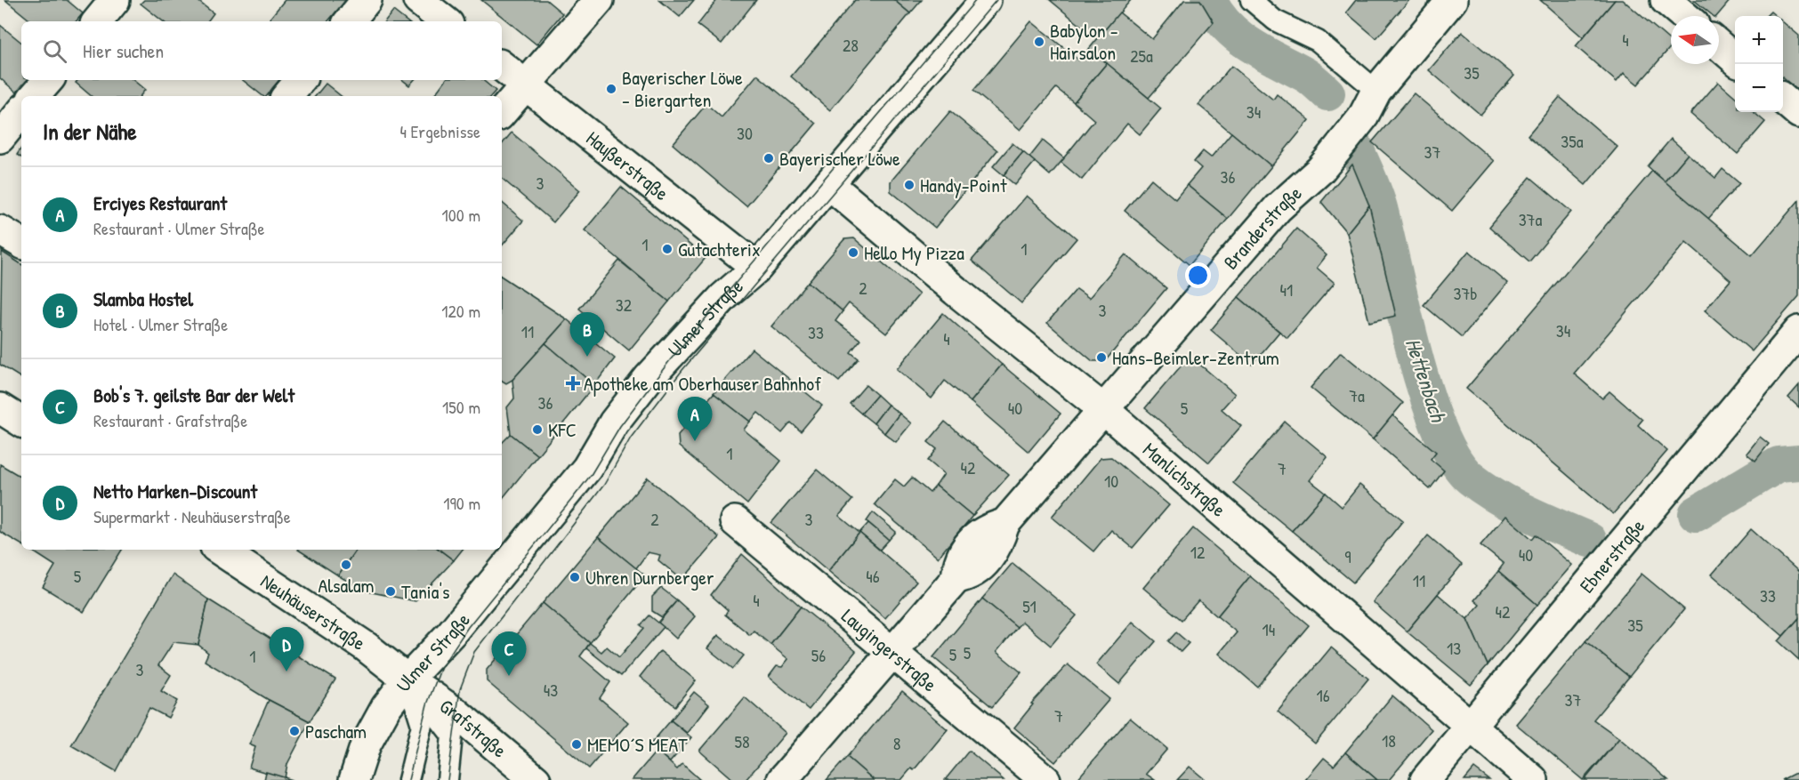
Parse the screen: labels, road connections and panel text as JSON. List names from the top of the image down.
{
  "streets": {
    "street": [
      "Haußerstraße",
      "Branderstraße",
      "Ulmer Straße",
      "Manlichstraße",
      "Ebnerstraße",
      "Neuhäuserstraße",
      "Laugingerstraße",
      "Grafstraße"
    ]
  },
  "crossings": [
    ["Haußerstraße", "Ulmer Straße"],
    ["Branderstraße", "Manlichstraße"],
    ["Branderstraße", "Laugingerstraße"],
    ["Ulmer Straße", "Manlichstraße"],
    ["Ulmer Straße", "Neuhäuserstraße"],
    ["Ulmer Straße", "Grafstraße"],
    ["Manlichstraße", "Ebnerstraße"],
    ["Neuhäuserstraße", "Grafstraße"]
  ],
  "water": ["Hettenbach"],
  "places": {
    "other": [
      "Babylon - Hairsalon",
      "Bayerischer Löwe - Biergarten",
      "Bayerischer Löwe",
      "Handy-Point",
      "Gutachterix",
      "Hello My Pizza",
      "Hans-Beimler-Zentrum",
      "KFC",
      "Alsalam",
      "Uhren Durnberger",
      "Tania's",
      "Pascham",
      "MEMO´S MEAT"
    ],
    "health": ["Apotheke am Oberhauser Bahnhof"]
  },
  "house_numbers": [
    "4",
    "28",
    "25a",
    "35",
    "34",
    "30",
    "35a",
    "37",
    "36",
    "3",
    "37a",
    "1",
    "1",
    "2",
    "41",
    "37b",
    "32",
    "3",
    "34",
    "11",
    "33",
    "4",
    "7a",
    "36",
    "40",
    "5",
    "1",
    "42",
    "7",
    "10",
    "2",
    "3",
    "12",
    "40",
    "9",
    "5",
    "46",
    "11",
    "33",
    "4",
    "51",
    "42",
    "35",
    "14",
    "13",
    "5",
    "5",
    "56",
    "1",
    "3",
    "43",
    "16",
    "37",
    "7",
    "18",
    "58",
    "8"
  ],
  "north": "left",
  "page": {
    "map_buttons": ["+", "−"],
    "search": "Hier suchen",
    "heading": ["In der Nähe", "4 Ergebnisse"],
    "list": [
      {
        "mark": "A",
        "name": "Erciyes Restaurant",
        "note": "Restaurant · Ulmer Straße",
        "value": "100 m"
      },
      {
        "mark": "B",
        "name": "Slamba Hostel",
        "note": "Hotel · Ulmer Straße",
        "value": "120 m"
      },
      {
        "mark": "C",
        "name": "Bob's 7. geilste Bar der Welt",
        "note": "Restaurant · Grafstraße",
        "value": "150 m"
      },
      {
        "mark": "D",
        "name": "Netto Marken-Discount",
        "note": "Supermarkt · Neuhäuserstraße",
        "value": "190 m"
      }
    ],
    "pins": [
      "B",
      "A",
      "D",
      "C"
    ]
  }
}
